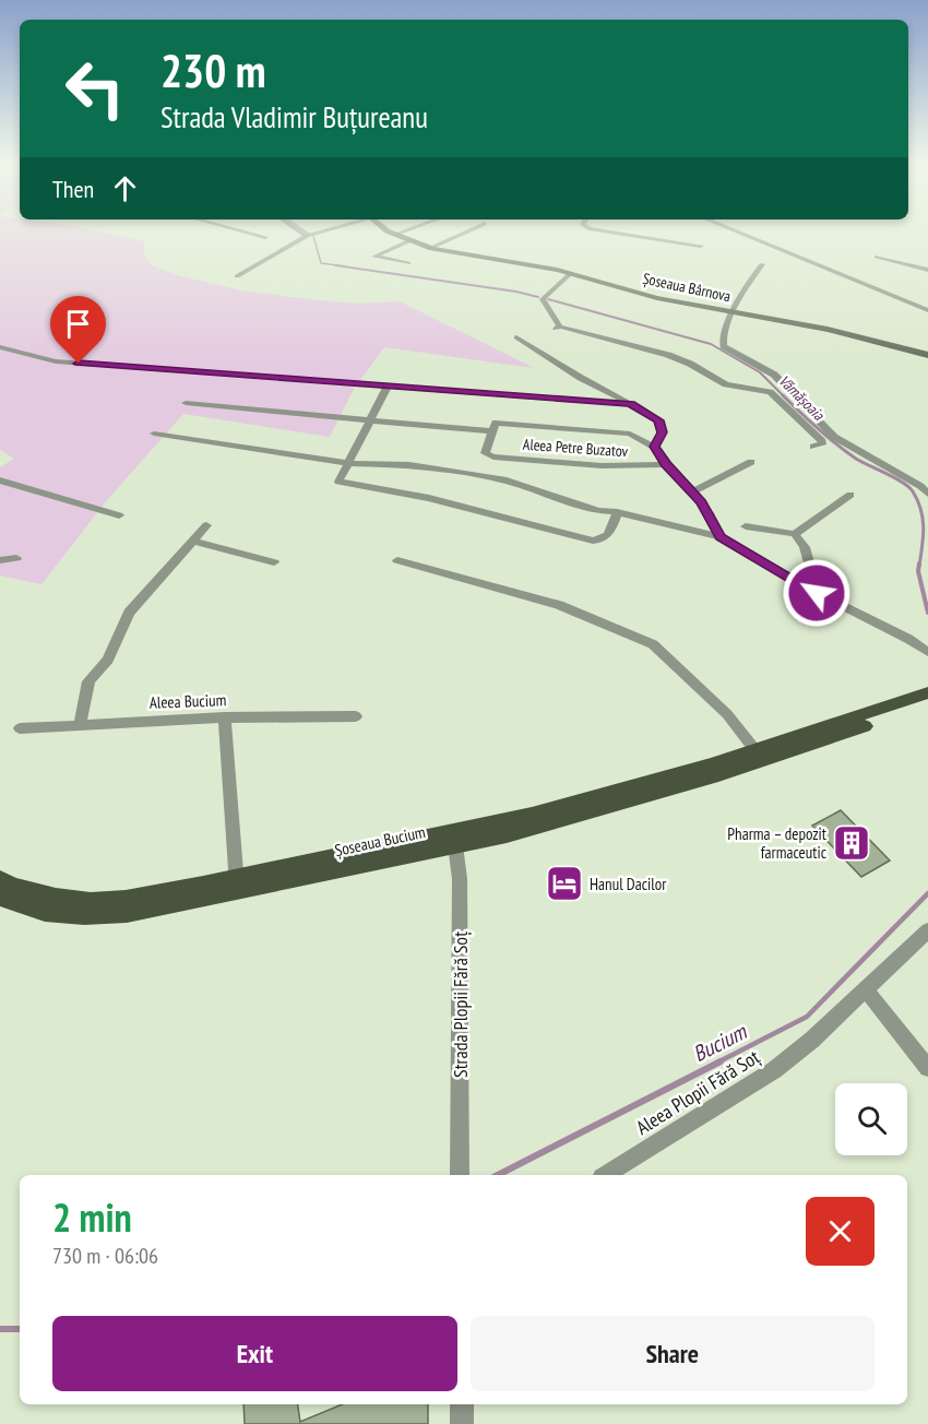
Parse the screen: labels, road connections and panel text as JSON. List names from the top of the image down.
{
  "streets": {
    "main road": ["Șoseaua Bârnova", "Șoseaua Bucium"],
    "street": [
      "Aleea Petre Buzatov",
      "Aleea Bucium",
      "Strada Plopii Fără Soț",
      "Aleea Plopii Fără Soț"
    ]
  },
  "crossings": [
    ["Șoseaua Bucium", "Strada Plopii Fără Soț"]
  ],
  "water": ["Vămășoaia", "Bucium"],
  "places": {
    "building": ["Pharma – depozit farmaceutic"],
    "hotel": ["Hanul Dacilor"]
  },
  "page": {
    "turn": ["230 m", "Strada Vladimir Buțureanu"],
    "then": "Then",
    "heading": ["2 min", "730 m · 06:06"],
    "buttons": ["Exit", "Share"]
  }
}
